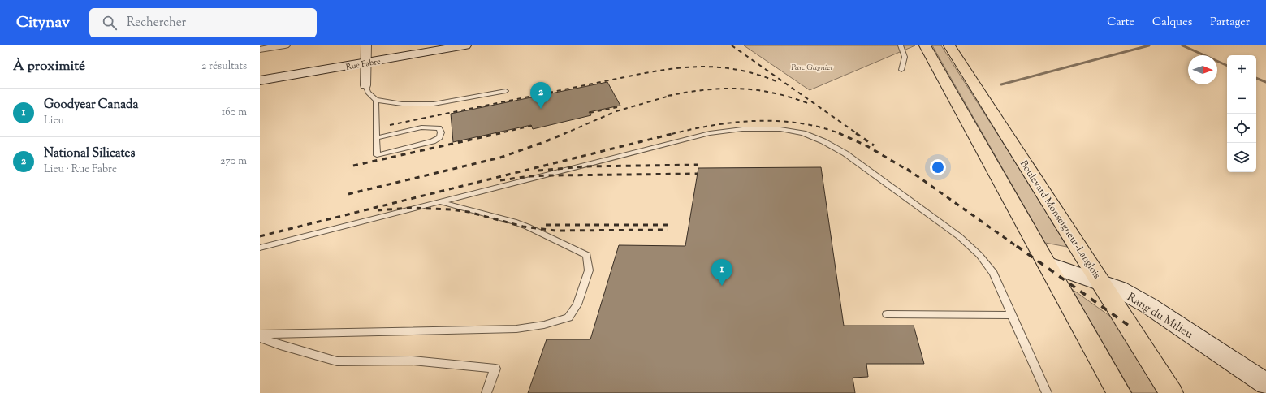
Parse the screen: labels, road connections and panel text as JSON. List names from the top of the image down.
{
  "streets": {
    "highway": ["Boulevard Monseigneur-Langlois"],
    "street": ["Rue Fabre", "Rang du Milieu"]
  },
  "crossings": [
    ["Boulevard Monseigneur-Langlois", "Rang du Milieu"]
  ],
  "parks": ["Parc Gagnier"],
  "north": "right",
  "page": {
    "header": "Citynav",
    "search": "Rechercher",
    "nav": ["Carte", "Calques", "Partager"],
    "heading": ["À proximité", "2 résultats"],
    "map_buttons": ["+", "−"],
    "pins": ["2", "1"],
    "list": [
      {
        "mark": "1",
        "name": "Goodyear Canada",
        "note": "Lieu",
        "value": "160 m"
      },
      {
        "mark": "2",
        "name": "National Silicates",
        "note": "Lieu · Rue Fabre",
        "value": "270 m"
      }
    ]
  }
}
